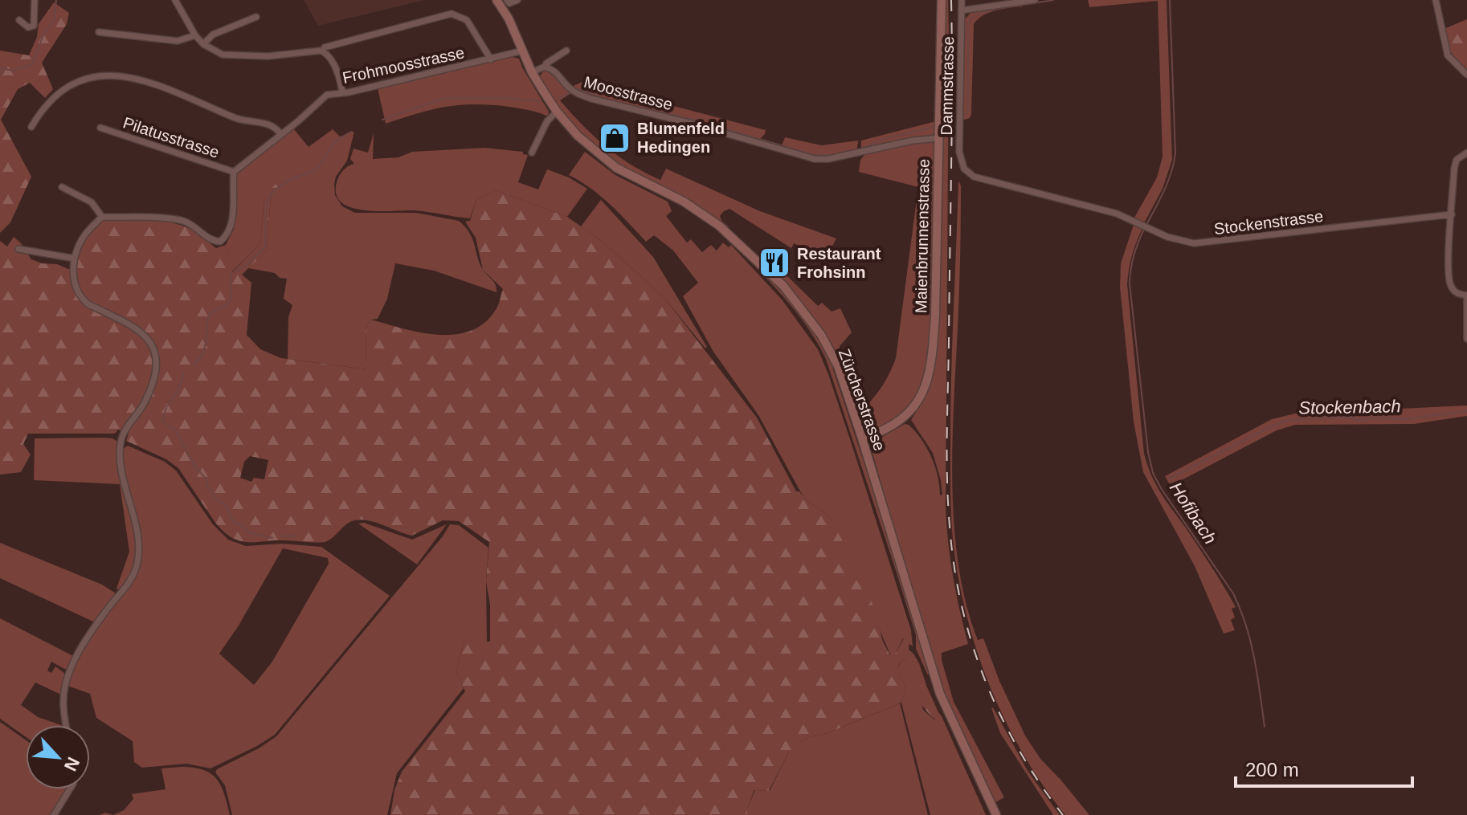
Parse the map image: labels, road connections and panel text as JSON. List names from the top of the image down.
{
  "streets": {
    "main road": ["Maienbrunnenstrasse", "Zürcherstrasse"],
    "street": [
      "Frohmoosstrasse",
      "Dammstrasse",
      "Moosstrasse",
      "Pilatusstrasse",
      "Stockenstrasse"
    ]
  },
  "crossings": [
    ["Frohmoosstrasse", "Pilatusstrasse"],
    ["Frohmoosstrasse", "Zürcherstrasse"],
    ["Dammstrasse", "Stockenstrasse"],
    ["Moosstrasse", "Maienbrunnenstrasse"],
    ["Maienbrunnenstrasse", "Zürcherstrasse"]
  ],
  "water": ["Stockenbach", "Hofibach"],
  "places": {
    "shop": ["Blumenfeld Hedingen"],
    "restaurant": ["Restaurant Frohsinn"]
  },
  "scale_bar": "200 m",
  "north": "bottom right"
}
